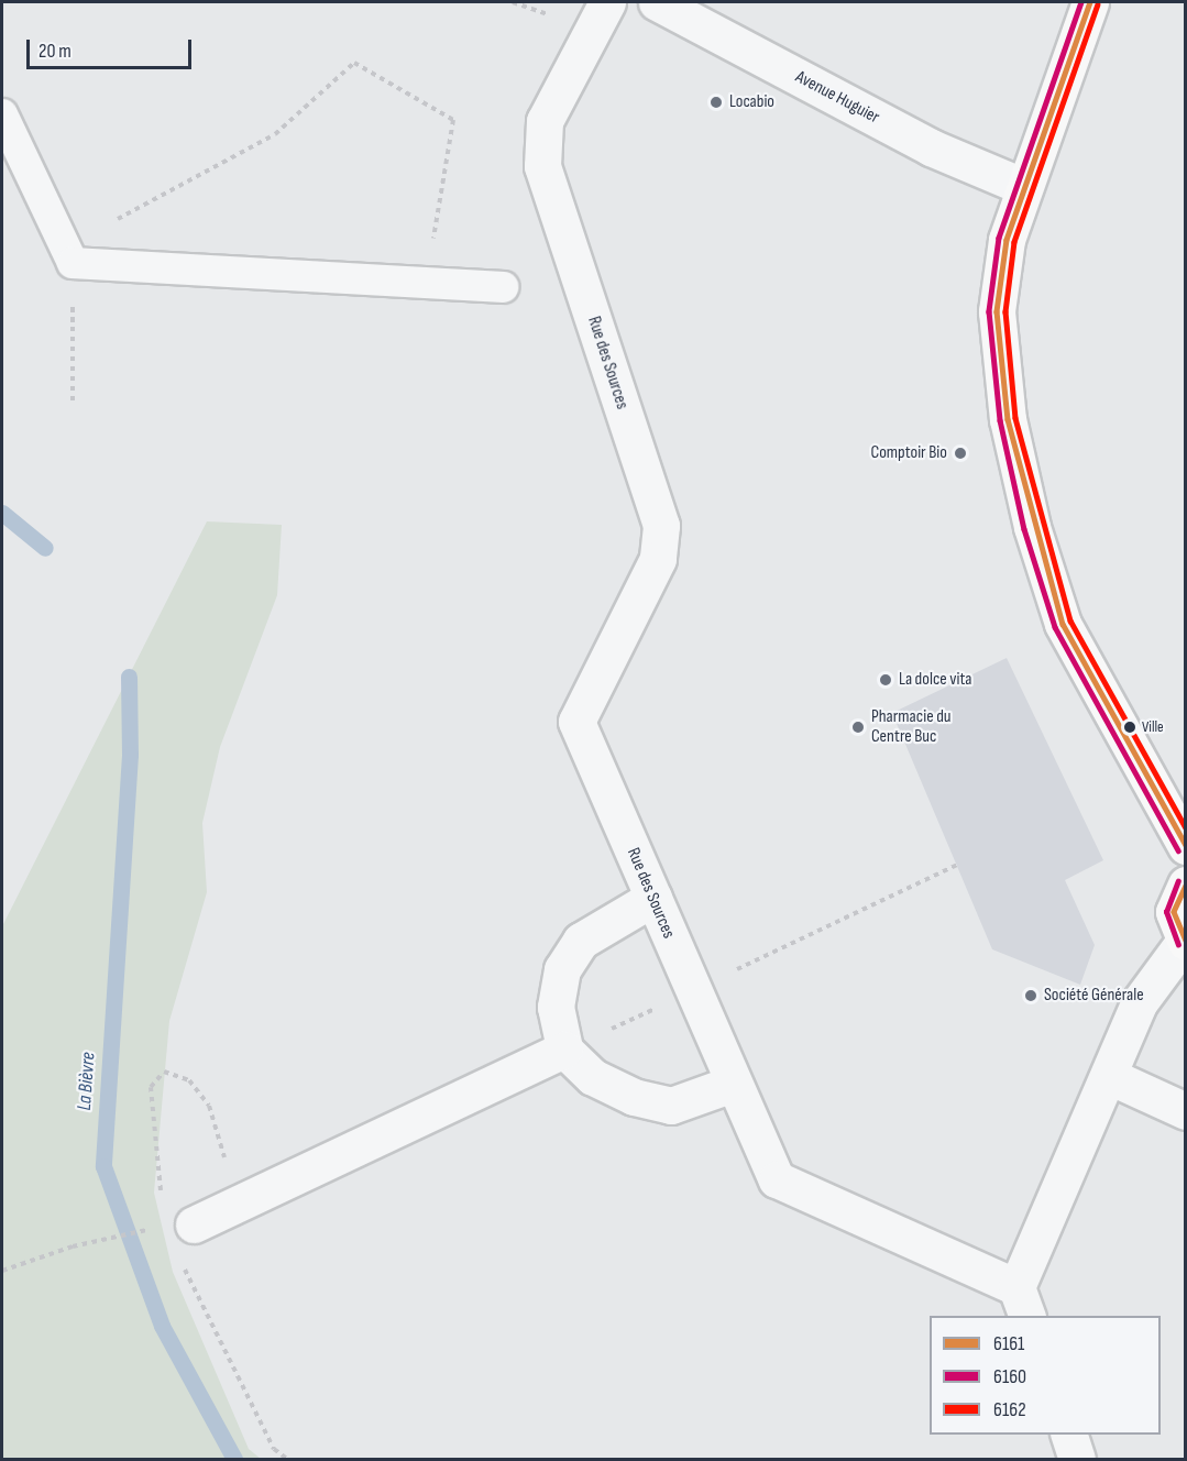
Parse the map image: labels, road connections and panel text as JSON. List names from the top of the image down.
{
  "streets": {
    "street": ["Avenue Huguier", "Rue des Sources"]
  },
  "water": ["La Bièvre"],
  "places": [
    "Locabio",
    "Comptoir Bio",
    "La dolce vita",
    "Pharmacie du Centre Buc",
    "Ville",
    "Société Générale"
  ],
  "lines": ["transit line 6161", "transit line 6160", "transit line 6162"],
  "legend": ["6161", "6160", "6162"],
  "scale_bar": "20 m"
}
